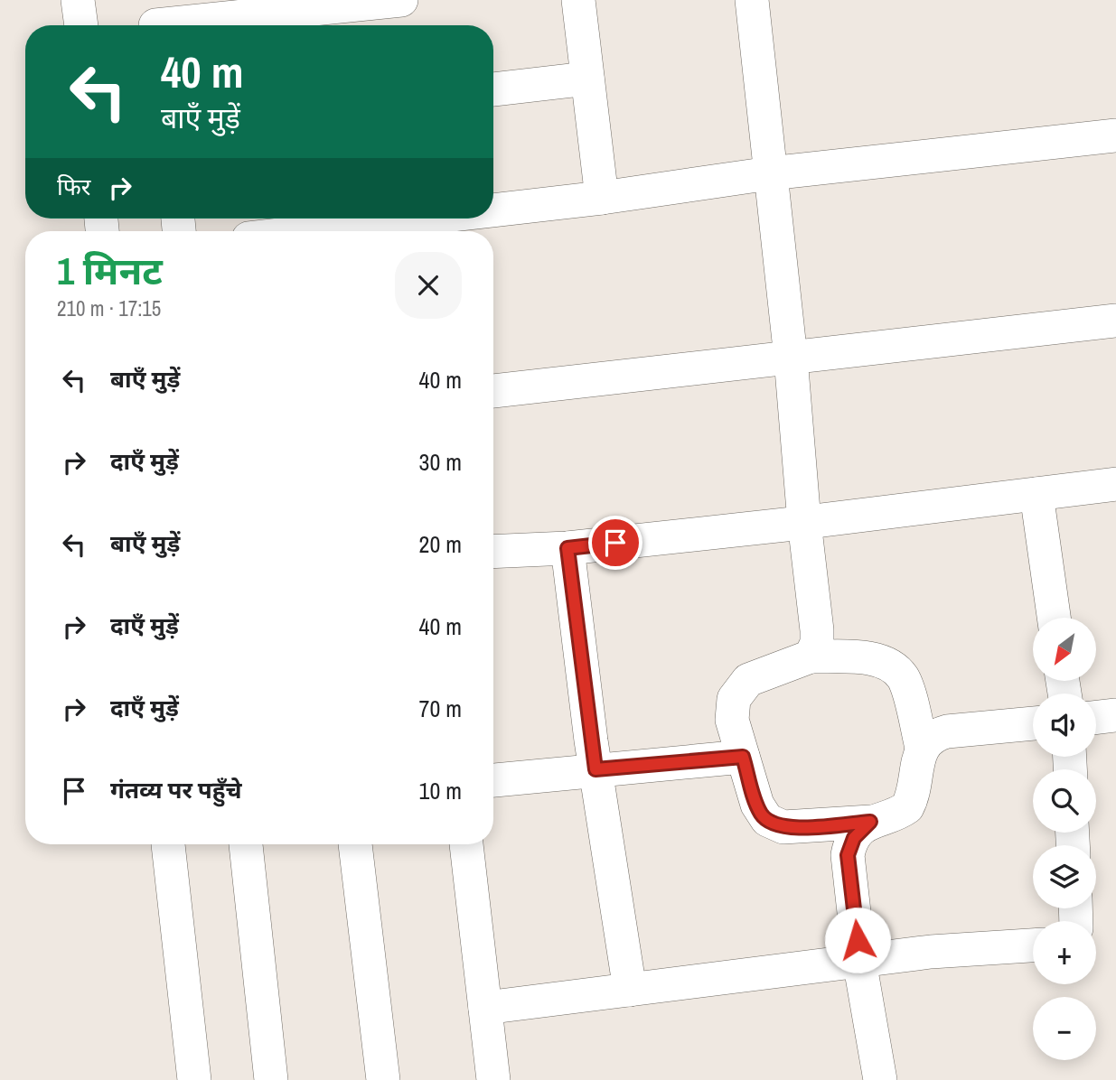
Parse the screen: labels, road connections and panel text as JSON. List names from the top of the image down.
{
  "north": "bottom left",
  "page": {
    "turn": ["40 m", "बाएँ मुड़ें"],
    "then": "फिर",
    "heading": ["1 मिनट", "210 m · 17:15"],
    "list": [
      {
        "name": "बाएँ मुड़ें",
        "value": "40 m"
      },
      {
        "name": "दाएँ मुड़ें",
        "value": "30 m"
      },
      {
        "name": "बाएँ मुड़ें",
        "value": "20 m"
      },
      {
        "name": "दाएँ मुड़ें",
        "value": "40 m"
      },
      {
        "name": "दाएँ मुड़ें",
        "value": "70 m"
      },
      {
        "name": "गंतव्य पर पहुँचे",
        "value": "10 m"
      }
    ],
    "map_buttons": ["+", "−"]
  }
}
